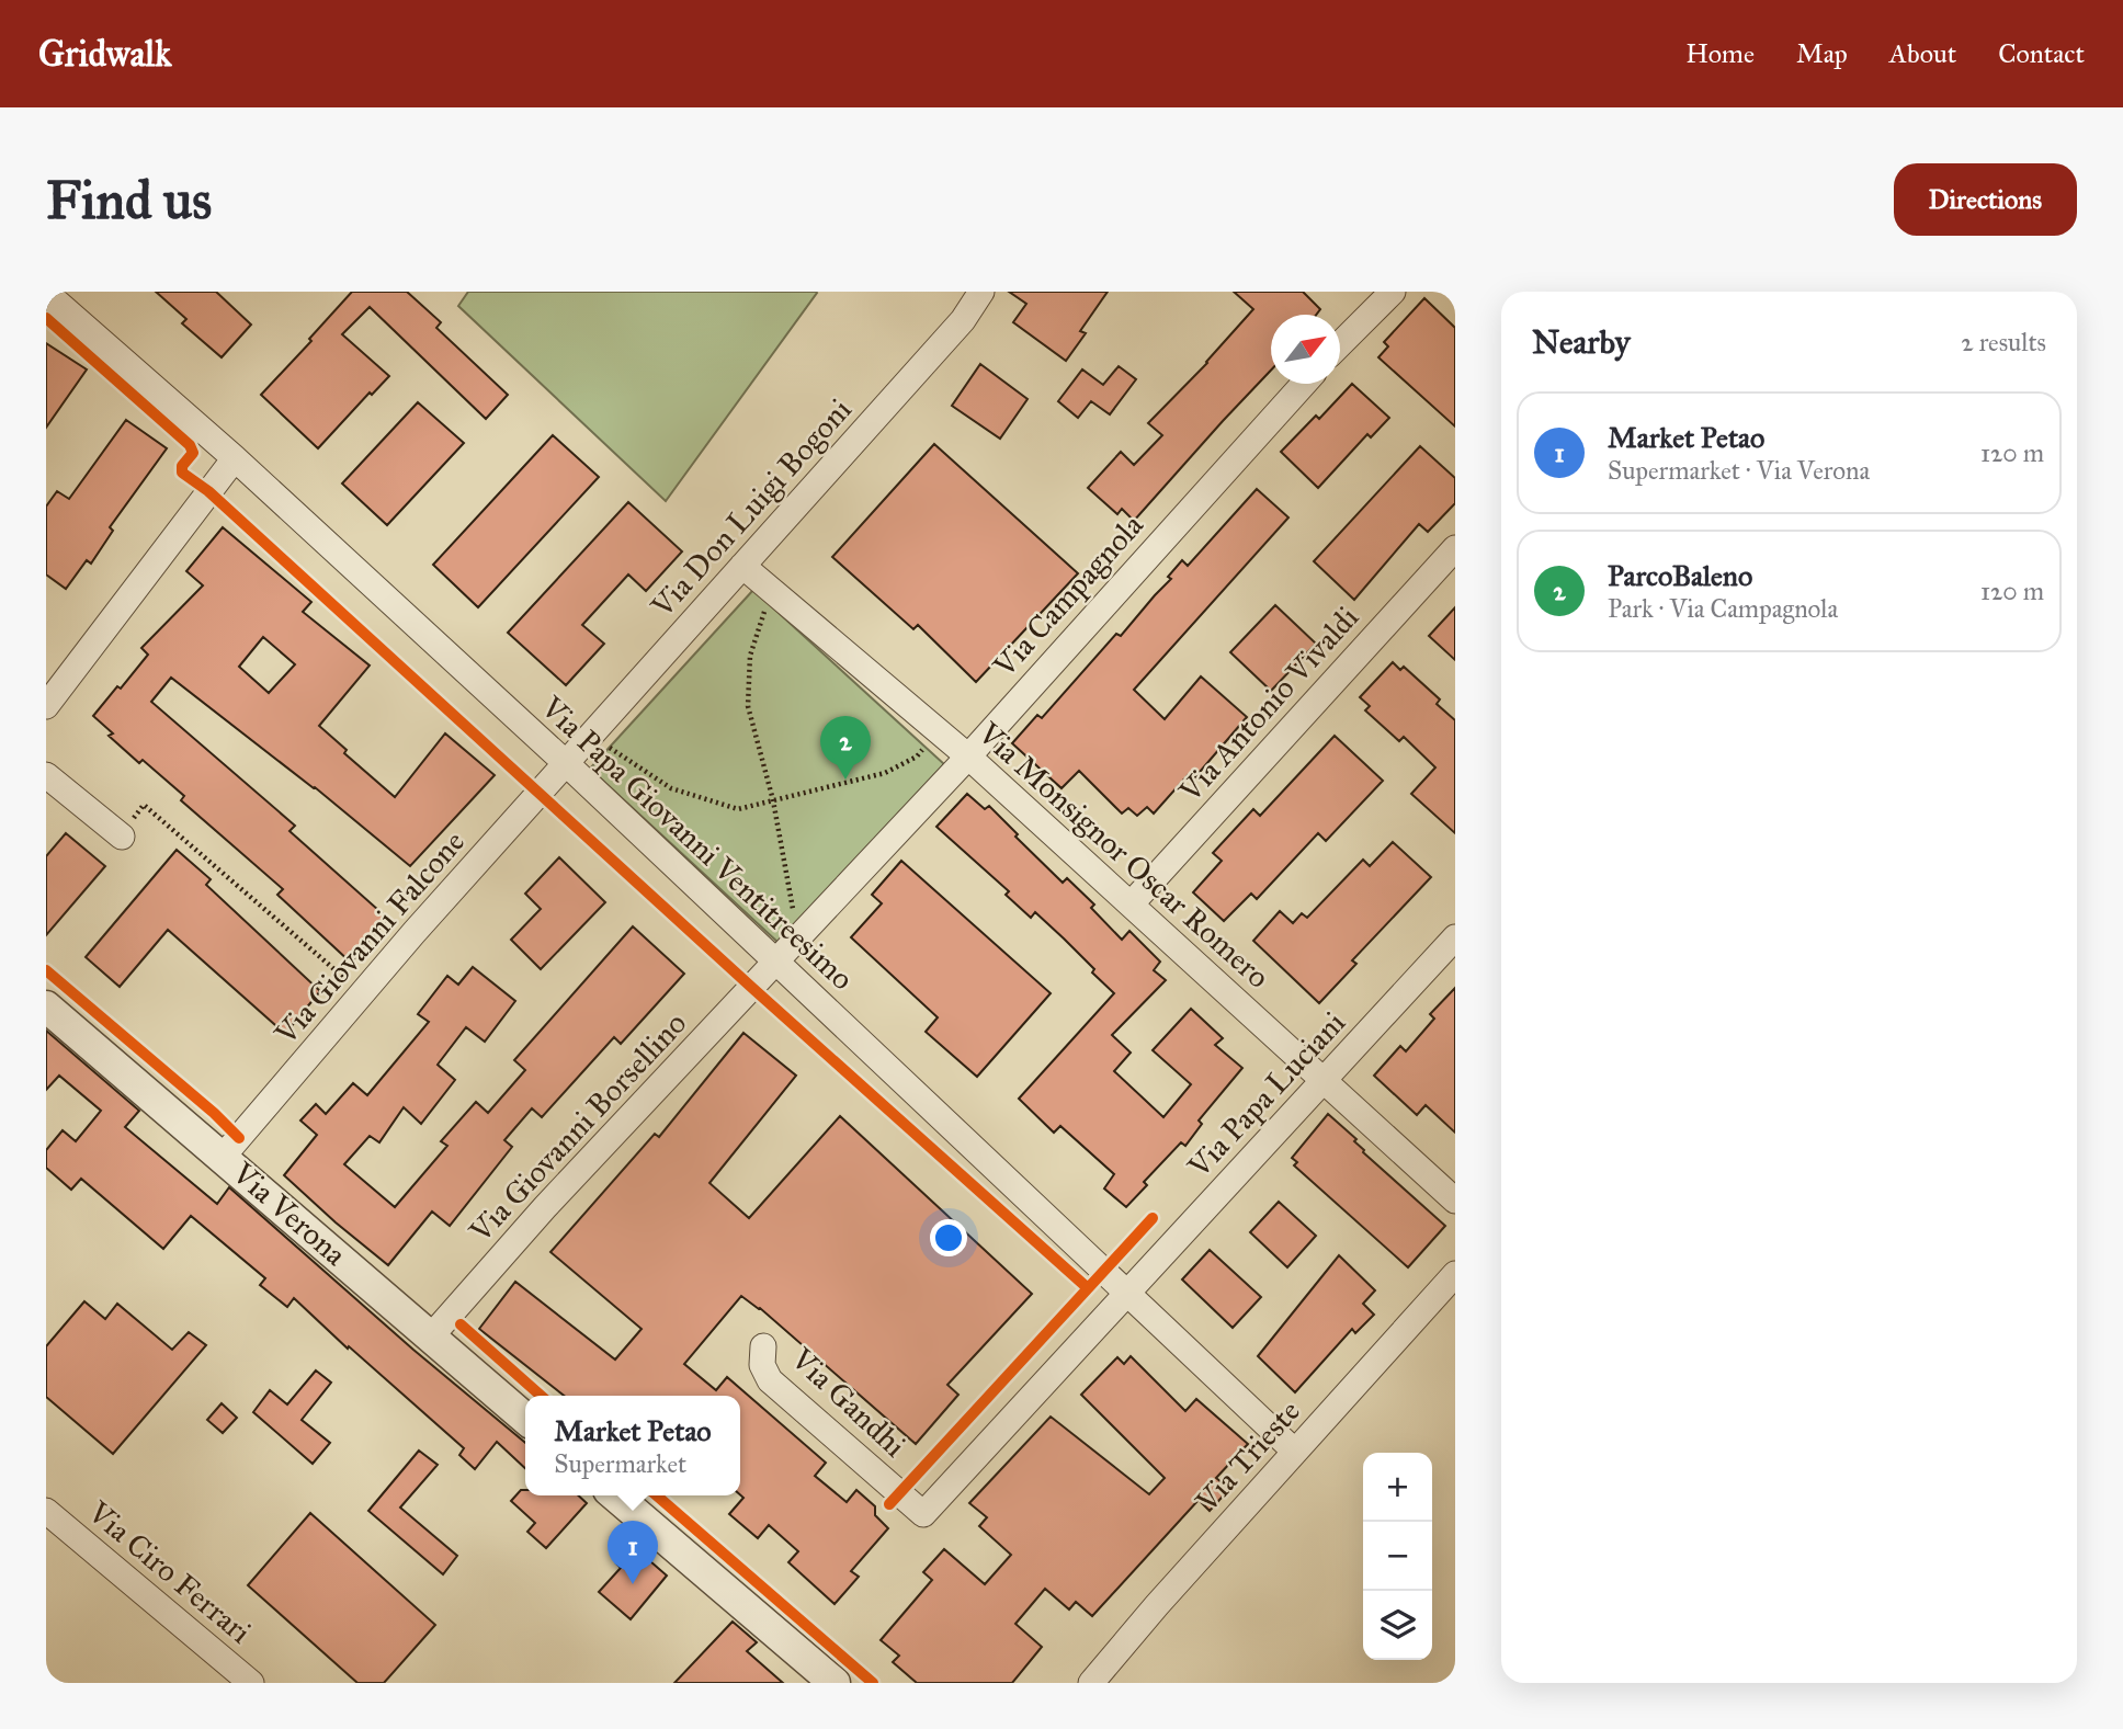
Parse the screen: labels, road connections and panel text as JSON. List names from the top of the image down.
{
  "streets": {
    "street": [
      "Via Don Luigi Bogoni",
      "Via Campagnola",
      "Via Antonio Vivaldi",
      "Via Papa Giovanni Ventitreesimo",
      "Via Monsignor Oscar Romero",
      "Via Giovanni Falcone",
      "Via Papa Luciani",
      "Via Giovanni Borsellino",
      "Via Verona",
      "Via Gandhi",
      "Via Trieste",
      "Via Ciro Ferrari"
    ]
  },
  "crossings": [
    ["Via Don Luigi Bogoni", "Via Papa Giovanni Ventitreesimo"],
    ["Via Don Luigi Bogoni", "Via Monsignor Oscar Romero"],
    ["Via Don Luigi Bogoni", "Via Giovanni Falcone"],
    ["Via Campagnola", "Via Papa Giovanni Ventitreesimo"],
    ["Via Campagnola", "Via Monsignor Oscar Romero"],
    ["Via Campagnola", "Via Giovanni Borsellino"],
    ["Via Antonio Vivaldi", "Via Monsignor Oscar Romero"],
    ["Via Papa Giovanni Ventitreesimo", "Via Giovanni Falcone"],
    ["Via Papa Giovanni Ventitreesimo", "Via Papa Luciani"],
    ["Via Papa Giovanni Ventitreesimo", "Via Giovanni Borsellino"],
    ["Via Papa Giovanni Ventitreesimo", "Via Gandhi"],
    ["Via Papa Giovanni Ventitreesimo", "Via Trieste"],
    ["Via Monsignor Oscar Romero", "Via Papa Luciani"],
    ["Via Giovanni Falcone", "Via Verona"],
    ["Via Papa Luciani", "Via Gandhi"],
    ["Via Giovanni Borsellino", "Via Verona"]
  ],
  "north": "top right",
  "page": {
    "header": "Gridwalk",
    "nav": [
      "Home",
      "Map",
      "About",
      "Contact"
    ],
    "buttons": "Directions",
    "title": "Find us",
    "heading": ["Nearby", "2 results"],
    "list": [
      {
        "mark": "1",
        "name": "Market Petao",
        "note": "Supermarket · Via Verona",
        "value": "120 m"
      },
      {
        "mark": "2",
        "name": "ParcoBaleno",
        "note": "Park · Via Campagnola",
        "value": "120 m"
      }
    ],
    "pins": ["2", "1"],
    "popup": ["Market Petao", "Supermarket"],
    "map_buttons": ["+", "−"]
  }
}
